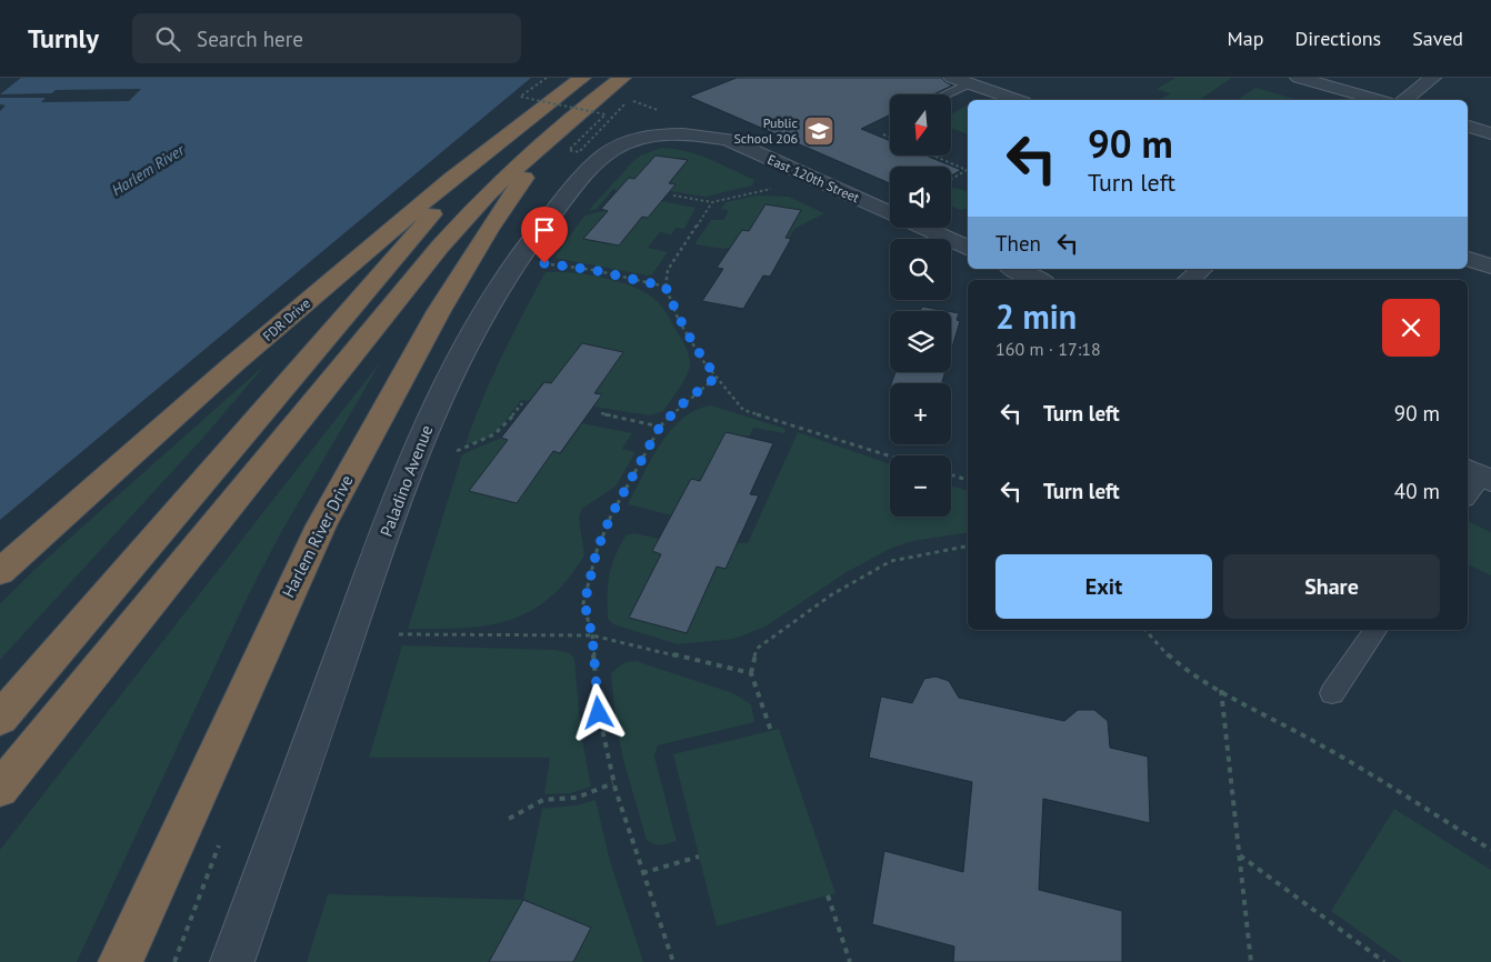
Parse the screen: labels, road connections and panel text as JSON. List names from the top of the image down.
{
  "streets": {
    "highway": ["FDR Drive", "Harlem River Drive"],
    "street": ["East 120th Street", "Paladino Avenue"]
  },
  "crossings": [
    ["East 120th Street", "Paladino Avenue"]
  ],
  "water": ["Harlem River"],
  "places": {
    "school or university": ["Public School 206"]
  },
  "north": "bottom",
  "page": {
    "header": "Turnly",
    "search": "Search here",
    "nav": ["Map", "Directions", "Saved"],
    "map_buttons": ["+", "−"],
    "turn": ["90 m", "Turn left"],
    "then": "Then",
    "heading": ["2 min", "160 m · 17:18"],
    "list": [
      {
        "name": "Turn left",
        "value": "90 m"
      },
      {
        "name": "Turn left",
        "value": "40 m"
      }
    ],
    "buttons": ["Exit", "Share"]
  }
}
